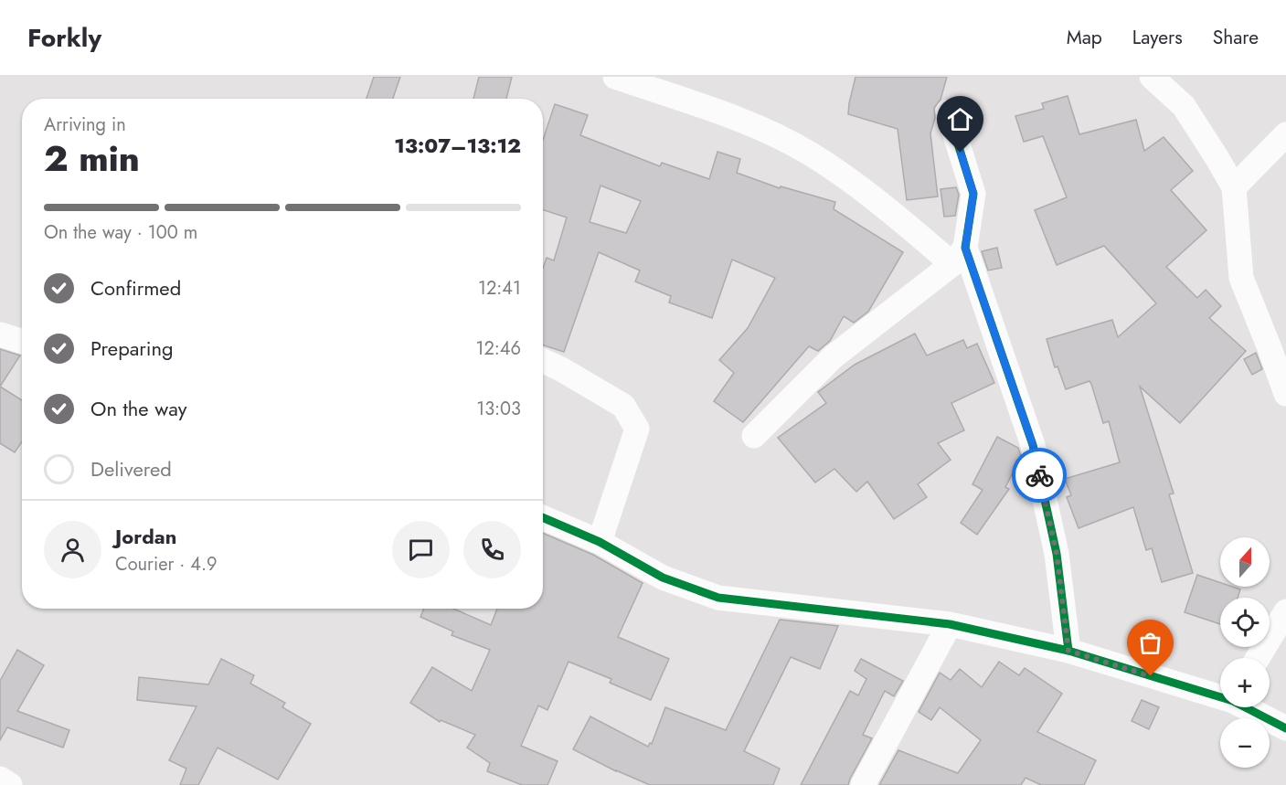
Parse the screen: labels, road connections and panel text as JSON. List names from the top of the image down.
{
  "north": "top",
  "page": {
    "header": "Forkly",
    "nav": ["Map", "Layers", "Share"],
    "heading": ["2 min", "Arriving in", "13:07–13:12"],
    "panel": ["Jordan", "Courier · 4.9"],
    "bar": "On the way · 100 m",
    "list": [
      ["Confirmed", "12:41"],
      ["Preparing", "12:46"],
      ["On the way", "13:03"],
      "Delivered"
    ],
    "map_buttons": ["+", "−"]
  }
}
